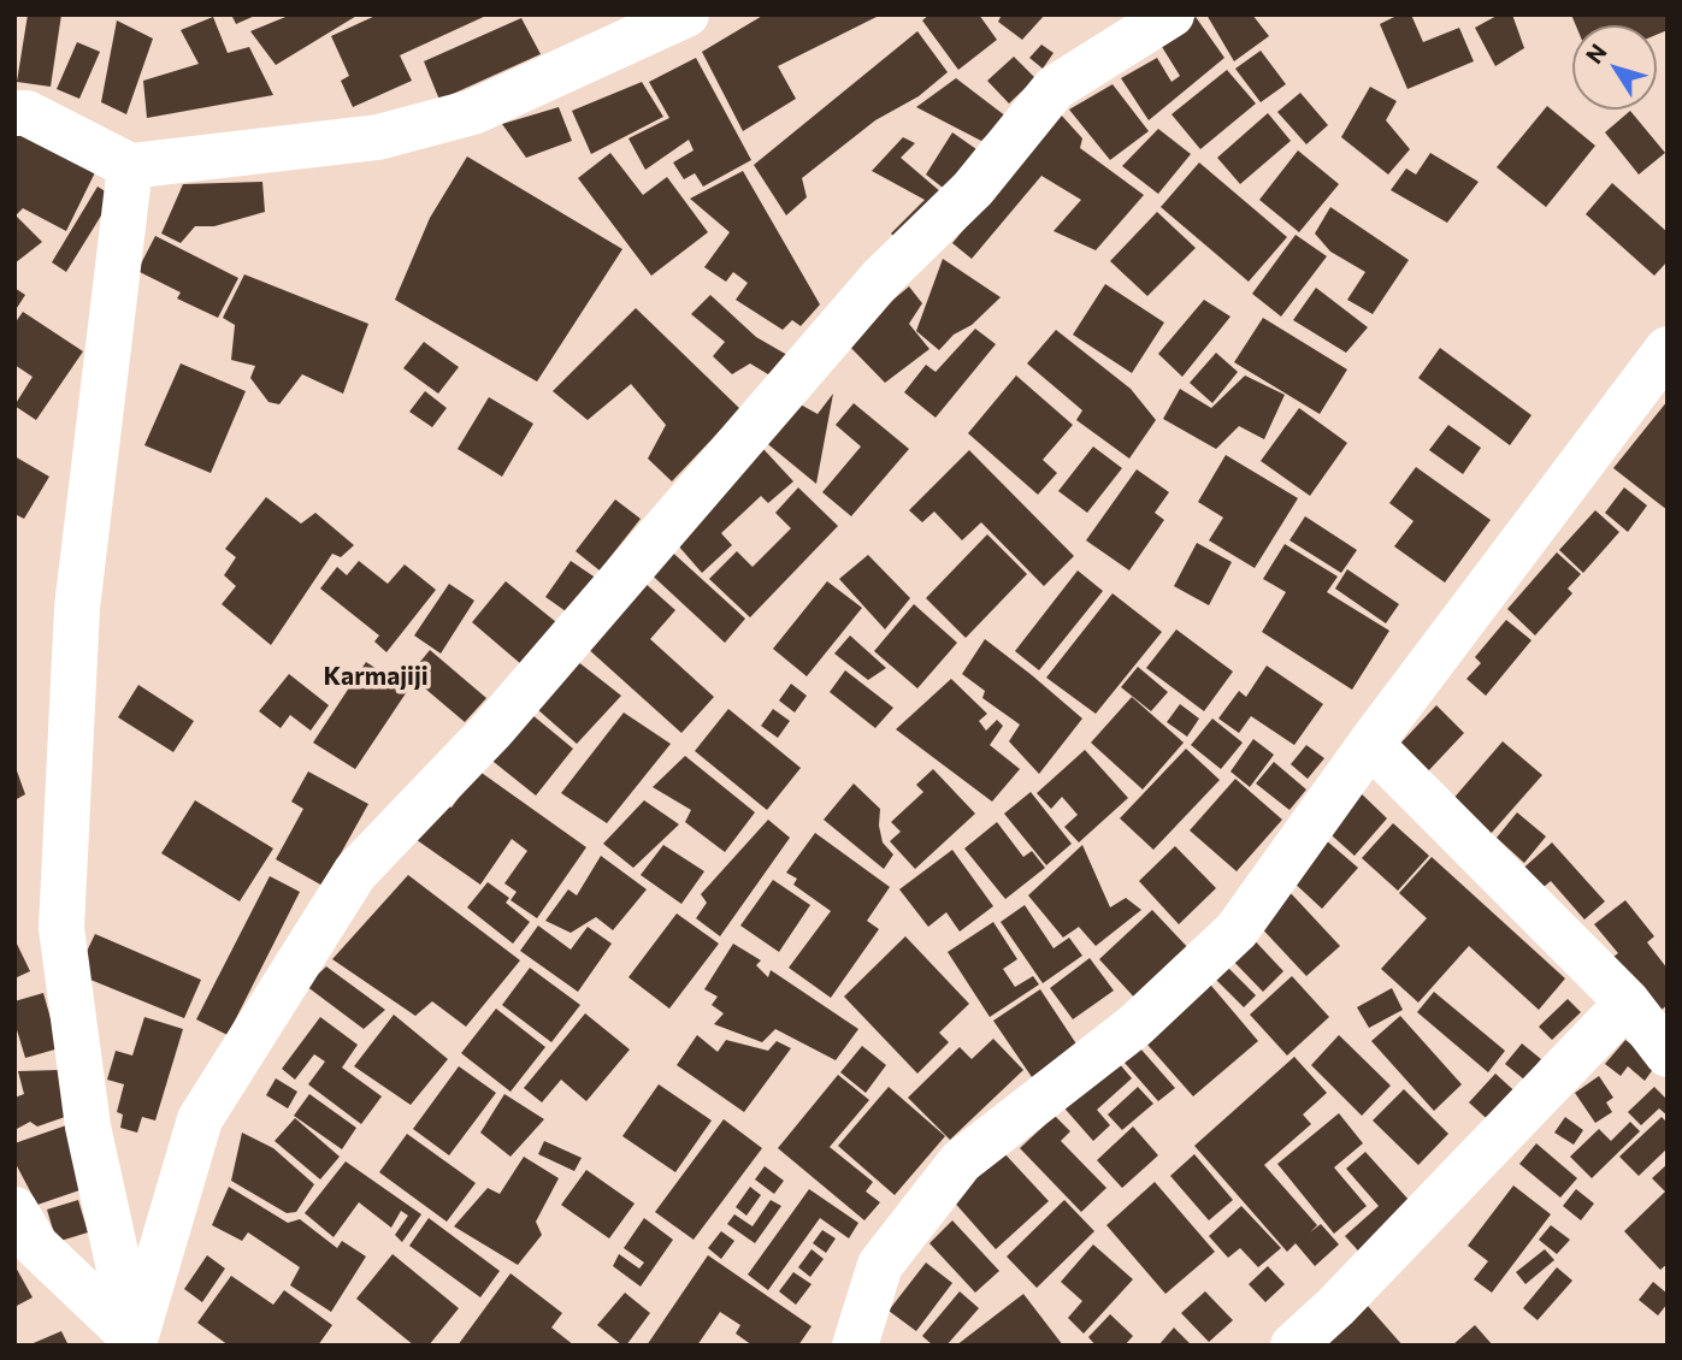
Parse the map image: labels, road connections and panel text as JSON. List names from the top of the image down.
{
  "districts": ["Karmajiji"],
  "north": "top left"
}
